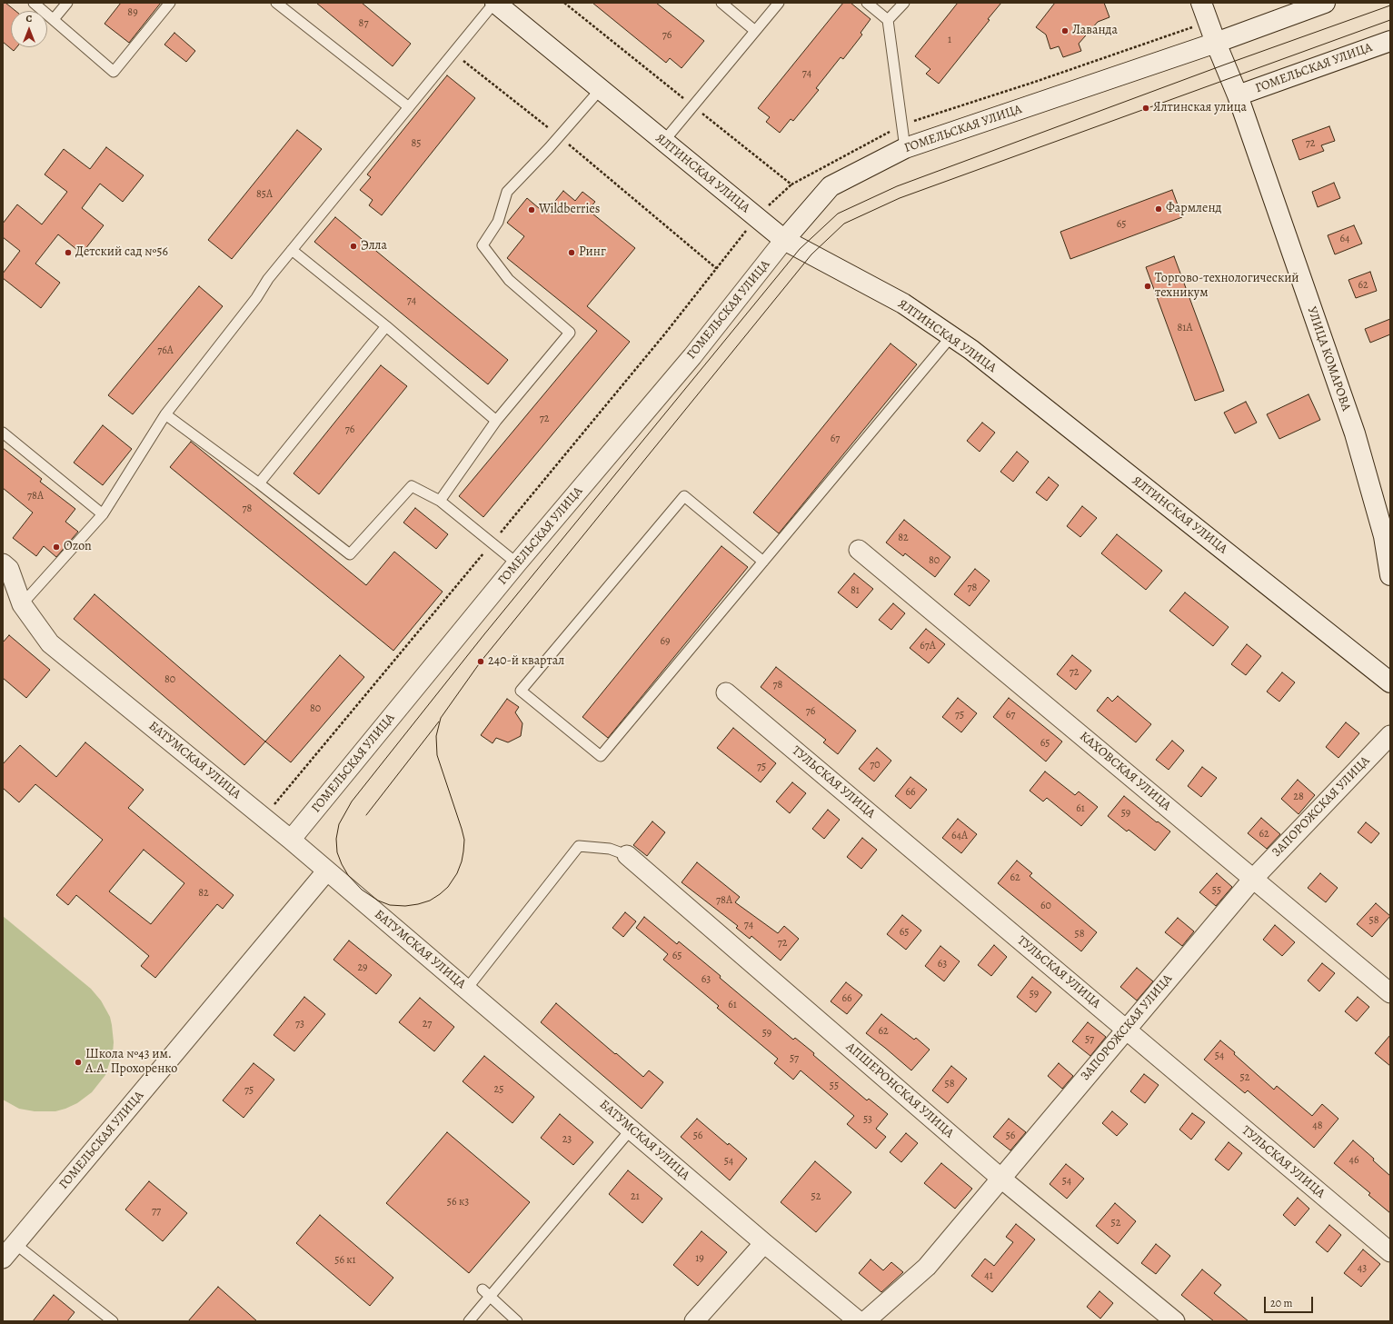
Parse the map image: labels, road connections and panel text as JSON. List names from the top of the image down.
{
  "streets": {
    "main road": ["ГОМЕЛЬСКАЯ УЛИЦА", "ЯЛТИНСКАЯ УЛИЦА", "УЛИЦА КОМАРОВА"],
    "street": [
      "БАТУМСКАЯ УЛИЦА",
      "КАХОВСКАЯ УЛИЦА",
      "ТУЛЬСКАЯ УЛИЦА",
      "ЗАПОРОЖСКАЯ УЛИЦА",
      "АПШЕРОНСКАЯ УЛИЦА"
    ]
  },
  "crossings": [
    ["ГОМЕЛЬСКАЯ УЛИЦА", "ЯЛТИНСКАЯ УЛИЦА"],
    ["ГОМЕЛЬСКАЯ УЛИЦА", "УЛИЦА КОМАРОВА"],
    ["ГОМЕЛЬСКАЯ УЛИЦА", "БАТУМСКАЯ УЛИЦА"],
    ["КАХОВСКАЯ УЛИЦА", "ЗАПОРОЖСКАЯ УЛИЦА"],
    ["ТУЛЬСКАЯ УЛИЦА", "ЗАПОРОЖСКАЯ УЛИЦА"],
    ["ЗАПОРОЖСКАЯ УЛИЦА", "АПШЕРОНСКАЯ УЛИЦА"]
  ],
  "places": [
    "Лаванда",
    "Ялтинская улица",
    "Фармленд",
    "Wildberries",
    "Элла",
    "Детский сад №56",
    "Ринг",
    "Торгово-технологический техникум",
    "Ozon",
    "240-й квартал",
    "Школа №43 им. А.А. Прохоренко"
  ],
  "house_numbers": [
    "89",
    "87",
    "76",
    "1",
    "74",
    "85",
    "72",
    "85А",
    "65",
    "64",
    "62",
    "74",
    "81А",
    "76А",
    "72",
    "76",
    "67",
    "78А",
    "78",
    "82",
    "80",
    "78",
    "81",
    "69",
    "67А",
    "72",
    "80",
    "78",
    "80",
    "76",
    "75",
    "67",
    "65",
    "70",
    "75",
    "66",
    "28",
    "61",
    "59",
    "62",
    "64А",
    "62",
    "55",
    "82",
    "78А",
    "60",
    "58",
    "74",
    "65",
    "58",
    "72",
    "65",
    "63",
    "29",
    "63",
    "59",
    "66",
    "61",
    "73",
    "27",
    "62",
    "59",
    "57",
    "54",
    "57",
    "52",
    "58",
    "55",
    "25",
    "75",
    "53",
    "48",
    "56",
    "56",
    "23",
    "46",
    "54",
    "54",
    "21",
    "52",
    "56 к3",
    "77",
    "52",
    "19",
    "56 к1",
    "43",
    "41"
  ],
  "scale_bar": "20 m",
  "north": "top"
}
